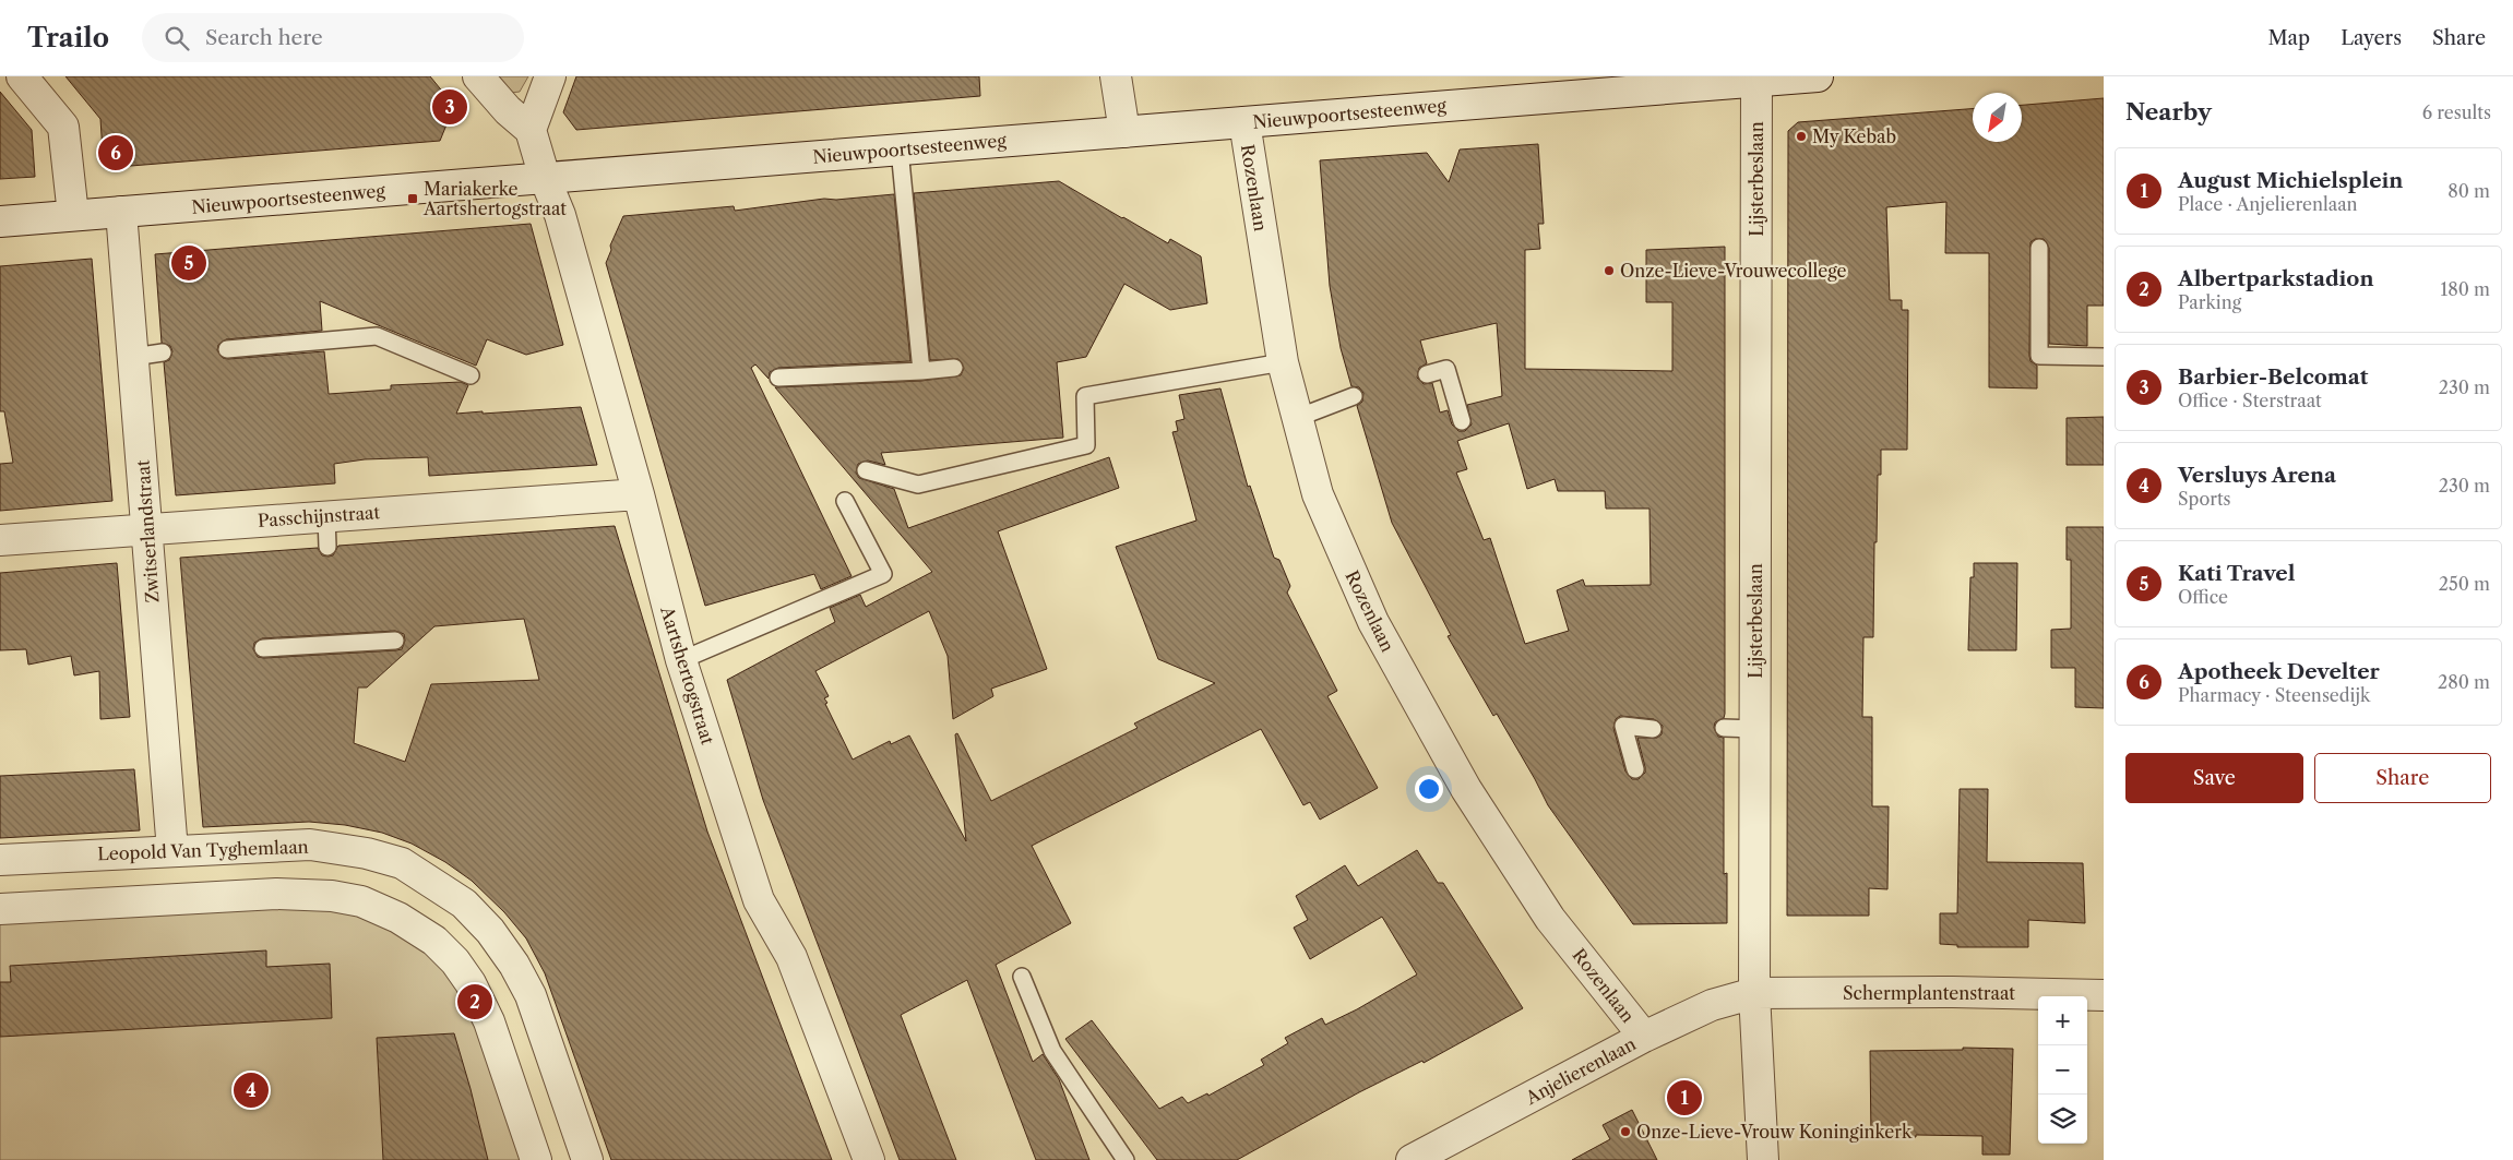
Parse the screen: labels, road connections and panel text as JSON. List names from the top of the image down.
{
  "streets": {
    "street": [
      "Nieuwpoortsesteenweg",
      "Lijsterbeslaan",
      "Rozenlaan",
      "Passchijnstraat",
      "Zwitserlandstraat",
      "Aartshertogstraat",
      "Leopold Van Tyghemlaan",
      "Schermplantenstraat",
      "Anjelierenlaan"
    ]
  },
  "crossings": [
    ["Nieuwpoortsesteenweg", "Lijsterbeslaan"],
    ["Nieuwpoortsesteenweg", "Rozenlaan"],
    ["Nieuwpoortsesteenweg", "Zwitserlandstraat"],
    ["Nieuwpoortsesteenweg", "Aartshertogstraat"],
    ["Lijsterbeslaan", "Schermplantenstraat"],
    ["Lijsterbeslaan", "Anjelierenlaan"],
    ["Rozenlaan", "Anjelierenlaan"],
    ["Passchijnstraat", "Zwitserlandstraat"],
    ["Passchijnstraat", "Aartshertogstraat"],
    ["Zwitserlandstraat", "Leopold Van Tyghemlaan"],
    ["Schermplantenstraat", "Anjelierenlaan"]
  ],
  "places": {
    "other": ["My Kebab", "Onze-Lieve-Vrouwecollege", "Onze-Lieve-Vrouw Koninginkerk"],
    "transit": ["Mariakerke Aartshertogstraat"]
  },
  "north": "bottom left",
  "page": {
    "header": "Trailo",
    "search": "Search here",
    "nav": ["Map", "Layers", "Share"],
    "heading": ["Nearby", "6 results"],
    "pins": [
      "3",
      "6",
      "5",
      "2",
      "4",
      "1"
    ],
    "list": [
      {
        "mark": "1",
        "name": "August Michielsplein",
        "note": "Place · Anjelierenlaan",
        "value": "80 m"
      },
      {
        "mark": "2",
        "name": "Albertparkstadion",
        "note": "Parking",
        "value": "180 m"
      },
      {
        "mark": "3",
        "name": "Barbier-Belcomat",
        "note": "Office · Sterstraat",
        "value": "230 m"
      },
      {
        "mark": "4",
        "name": "Versluys Arena",
        "note": "Sports",
        "value": "230 m"
      },
      {
        "mark": "5",
        "name": "Kati Travel",
        "note": "Office",
        "value": "250 m"
      },
      {
        "mark": "6",
        "name": "Apotheek Develter",
        "note": "Pharmacy · Steensedijk",
        "value": "280 m"
      }
    ],
    "buttons": ["Save", "Share"],
    "map_buttons": ["+", "−"]
  }
}
